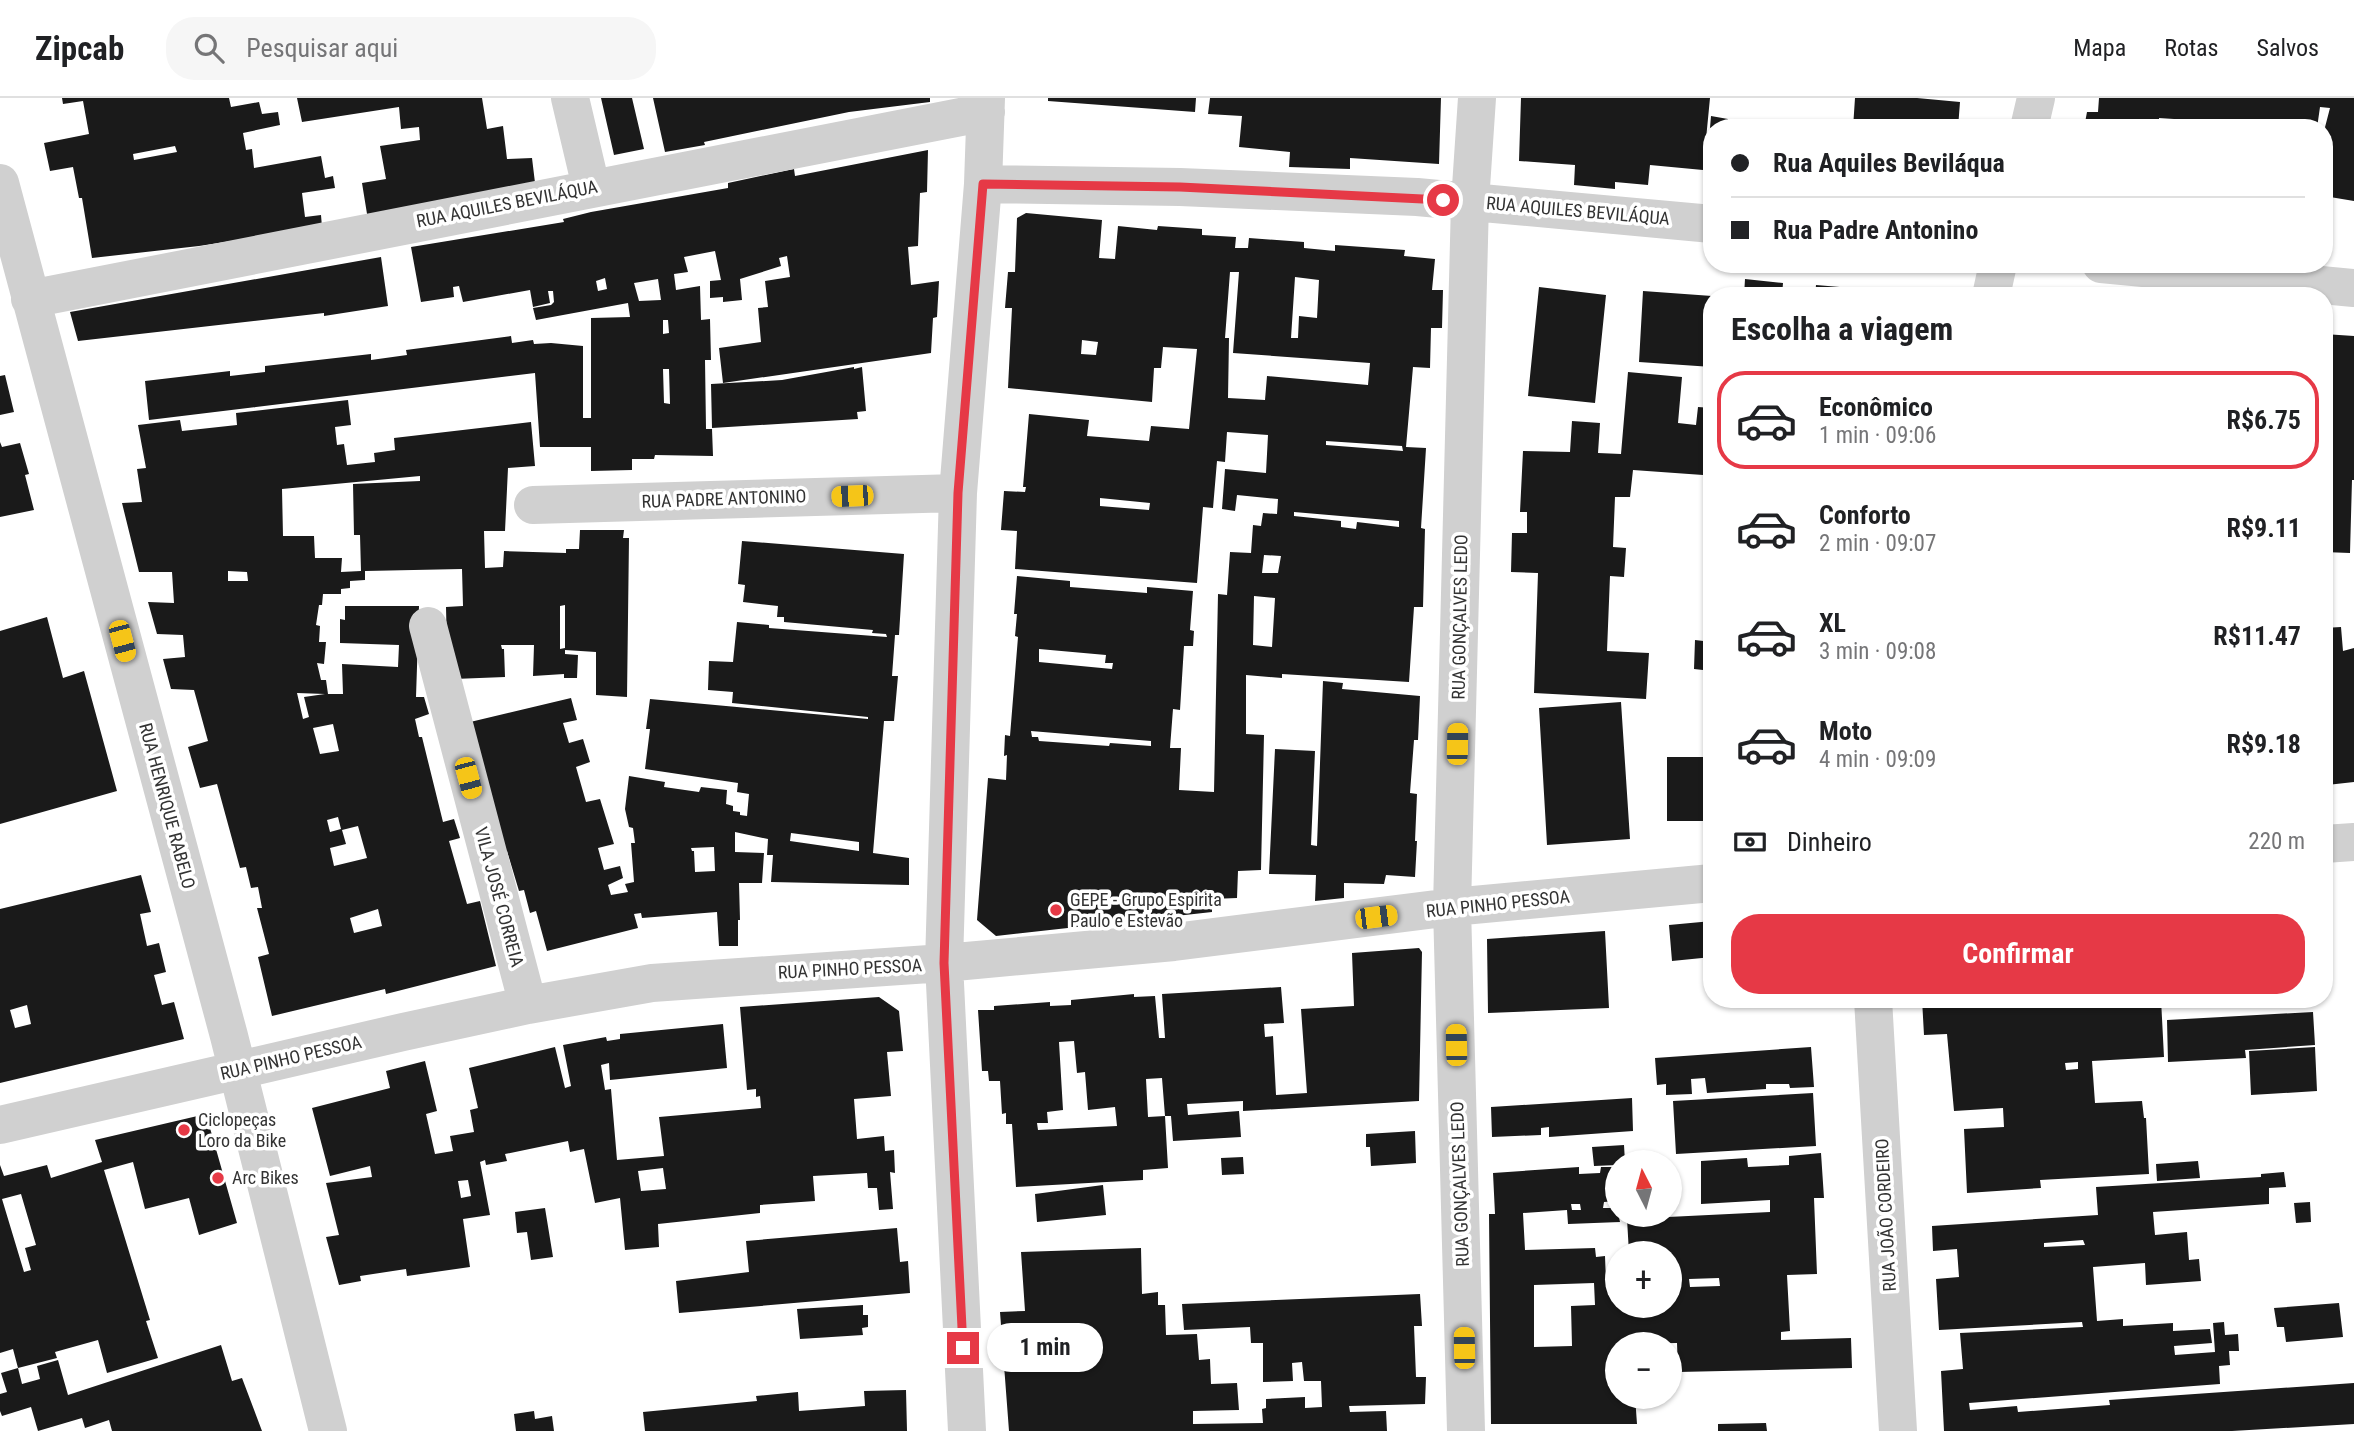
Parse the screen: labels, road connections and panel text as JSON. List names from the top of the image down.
{
  "streets": {
    "street": [
      "RUA AQUILES BEVILÁQUA",
      "RUA PADRE ANTONINO",
      "RUA GONÇALVES LEDO",
      "RUA HENRIQUE RABELO",
      "VILA JOSÉ CORREIA",
      "RUA PINHO PESSOA",
      "RUA JOÃO CORDEIRO"
    ]
  },
  "crossings": [
    ["RUA AQUILES BEVILÁQUA", "RUA GONÇALVES LEDO"],
    ["RUA AQUILES BEVILÁQUA", "RUA HENRIQUE RABELO"],
    ["RUA GONÇALVES LEDO", "RUA PINHO PESSOA"],
    ["RUA HENRIQUE RABELO", "RUA PINHO PESSOA"],
    ["VILA JOSÉ CORREIA", "RUA PINHO PESSOA"]
  ],
  "places": ["GEPE - Grupo Espirita Paulo e Estevão", "Ciclopeças Loro da Bike", "Arc Bikes"],
  "north": "top",
  "page": {
    "header": "Zipcab",
    "search": "Pesquisar aqui",
    "nav": ["Mapa", "Rotas", "Salvos"],
    "banner": ["Rua Aquiles Beviláqua", "Rua Padre Antonino"],
    "heading": "Escolha a viagem",
    "list": [
      {
        "name": "Econômico",
        "note": "1 min · 09:06",
        "value": "R$6.75"
      },
      {
        "name": "Conforto",
        "note": "2 min · 09:07",
        "value": "R$9.11"
      },
      {
        "name": "XL",
        "note": "3 min · 09:08",
        "value": "R$11.47"
      },
      {
        "name": "Moto",
        "note": "4 min · 09:09",
        "value": "R$9.18"
      }
    ],
    "pay": ["Dinheiro", "220 m"],
    "buttons": "Confirmar",
    "map_buttons": ["+", "−"],
    "bubble": "1 min"
  }
}
